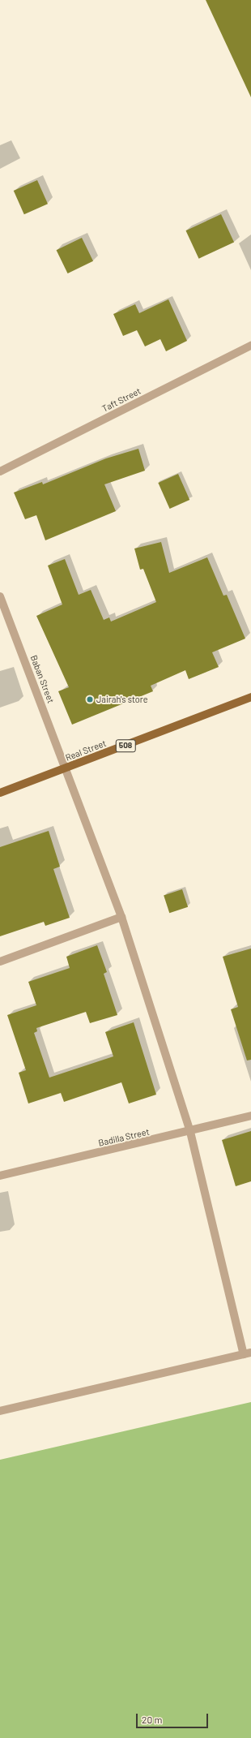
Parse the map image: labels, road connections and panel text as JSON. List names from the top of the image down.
{
  "streets": {
    "main road": ["508", "Real Street"],
    "street": ["Taft Street", "Baban Street", "Badilla Street"]
  },
  "crossings": [
    ["Baban Street", "Real Street"],
    ["Baban Street", "Badilla Street"]
  ],
  "places": ["Jairah's store"],
  "scale_bar": "20 m"
}
